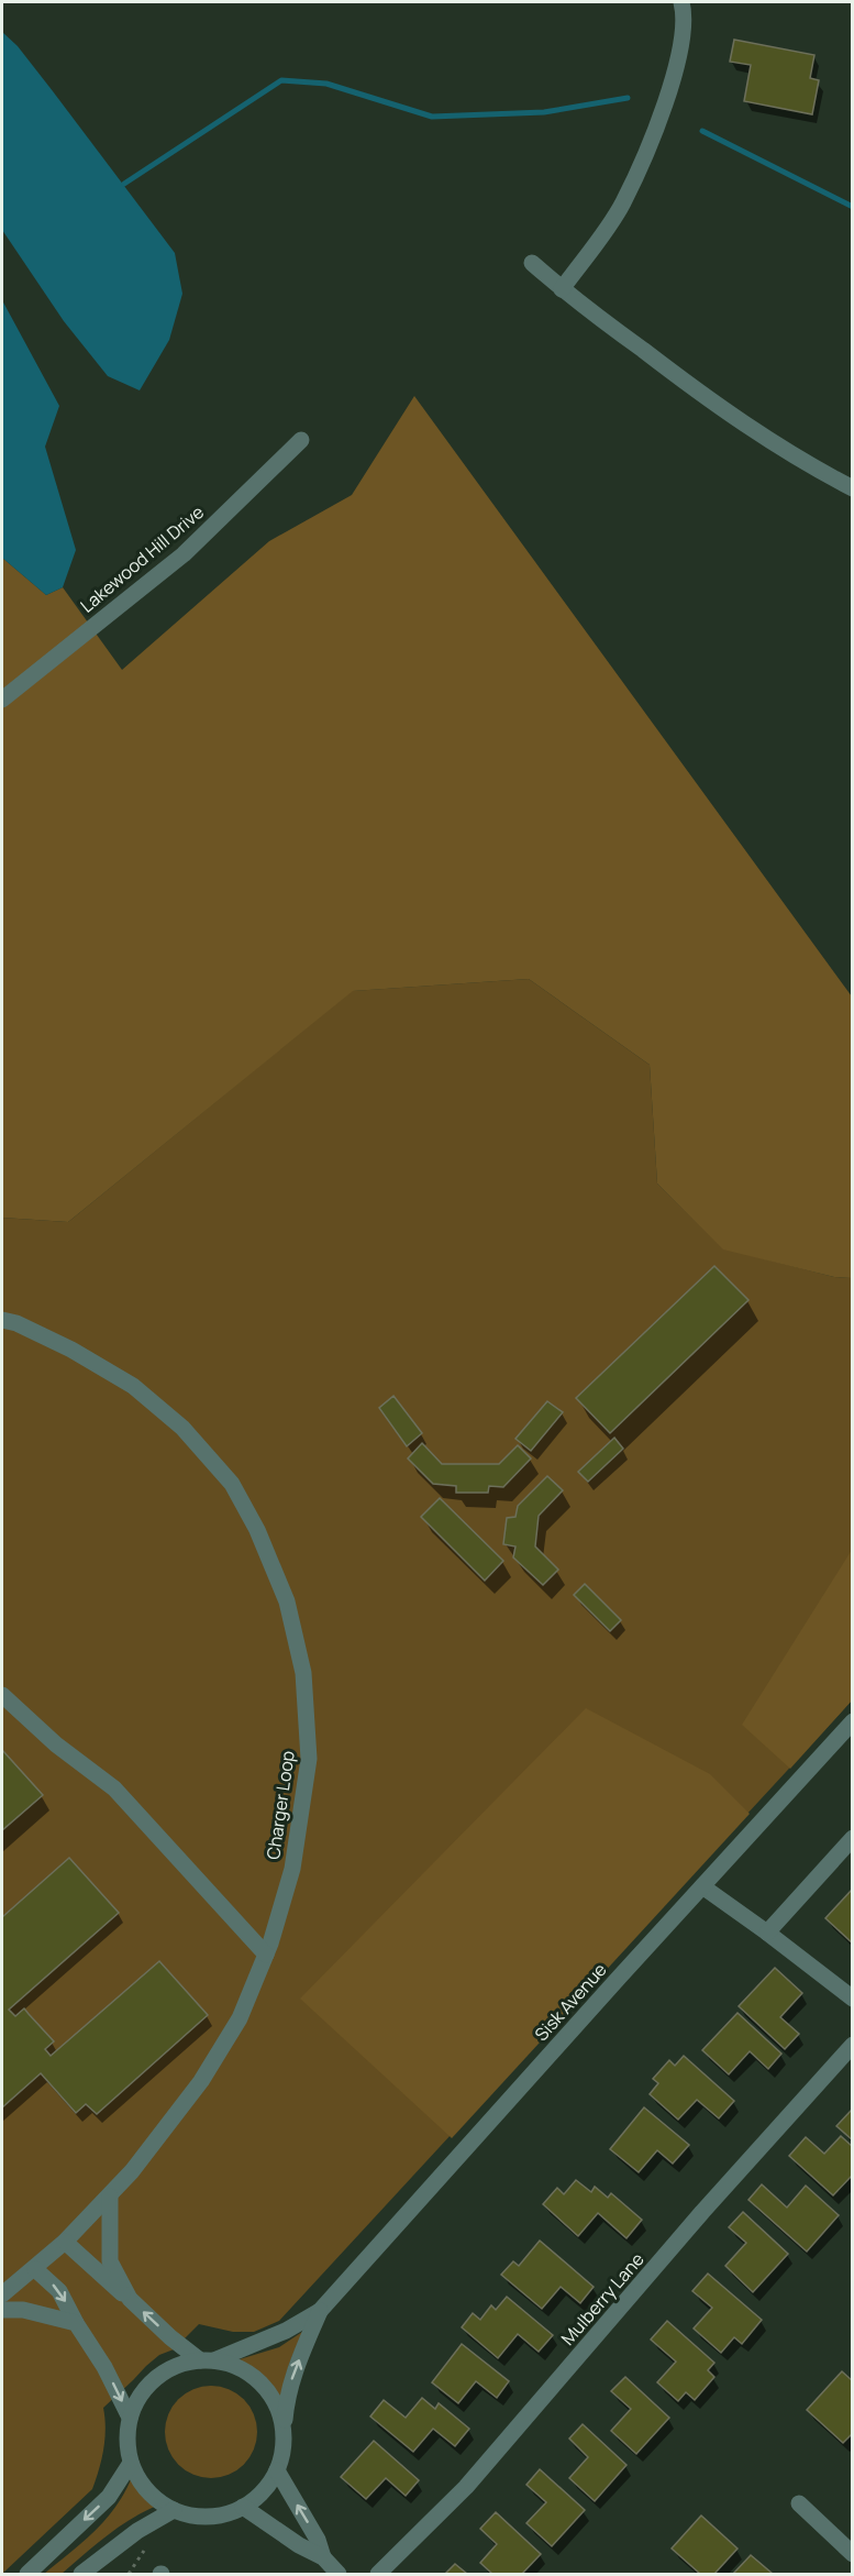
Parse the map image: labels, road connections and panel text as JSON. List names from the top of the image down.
{
  "streets": {
    "street": [
      "Lakewood Hill Drive",
      "Charger Loop",
      "Sisk Avenue",
      "Mulberry Lane"
    ]
  }
}
